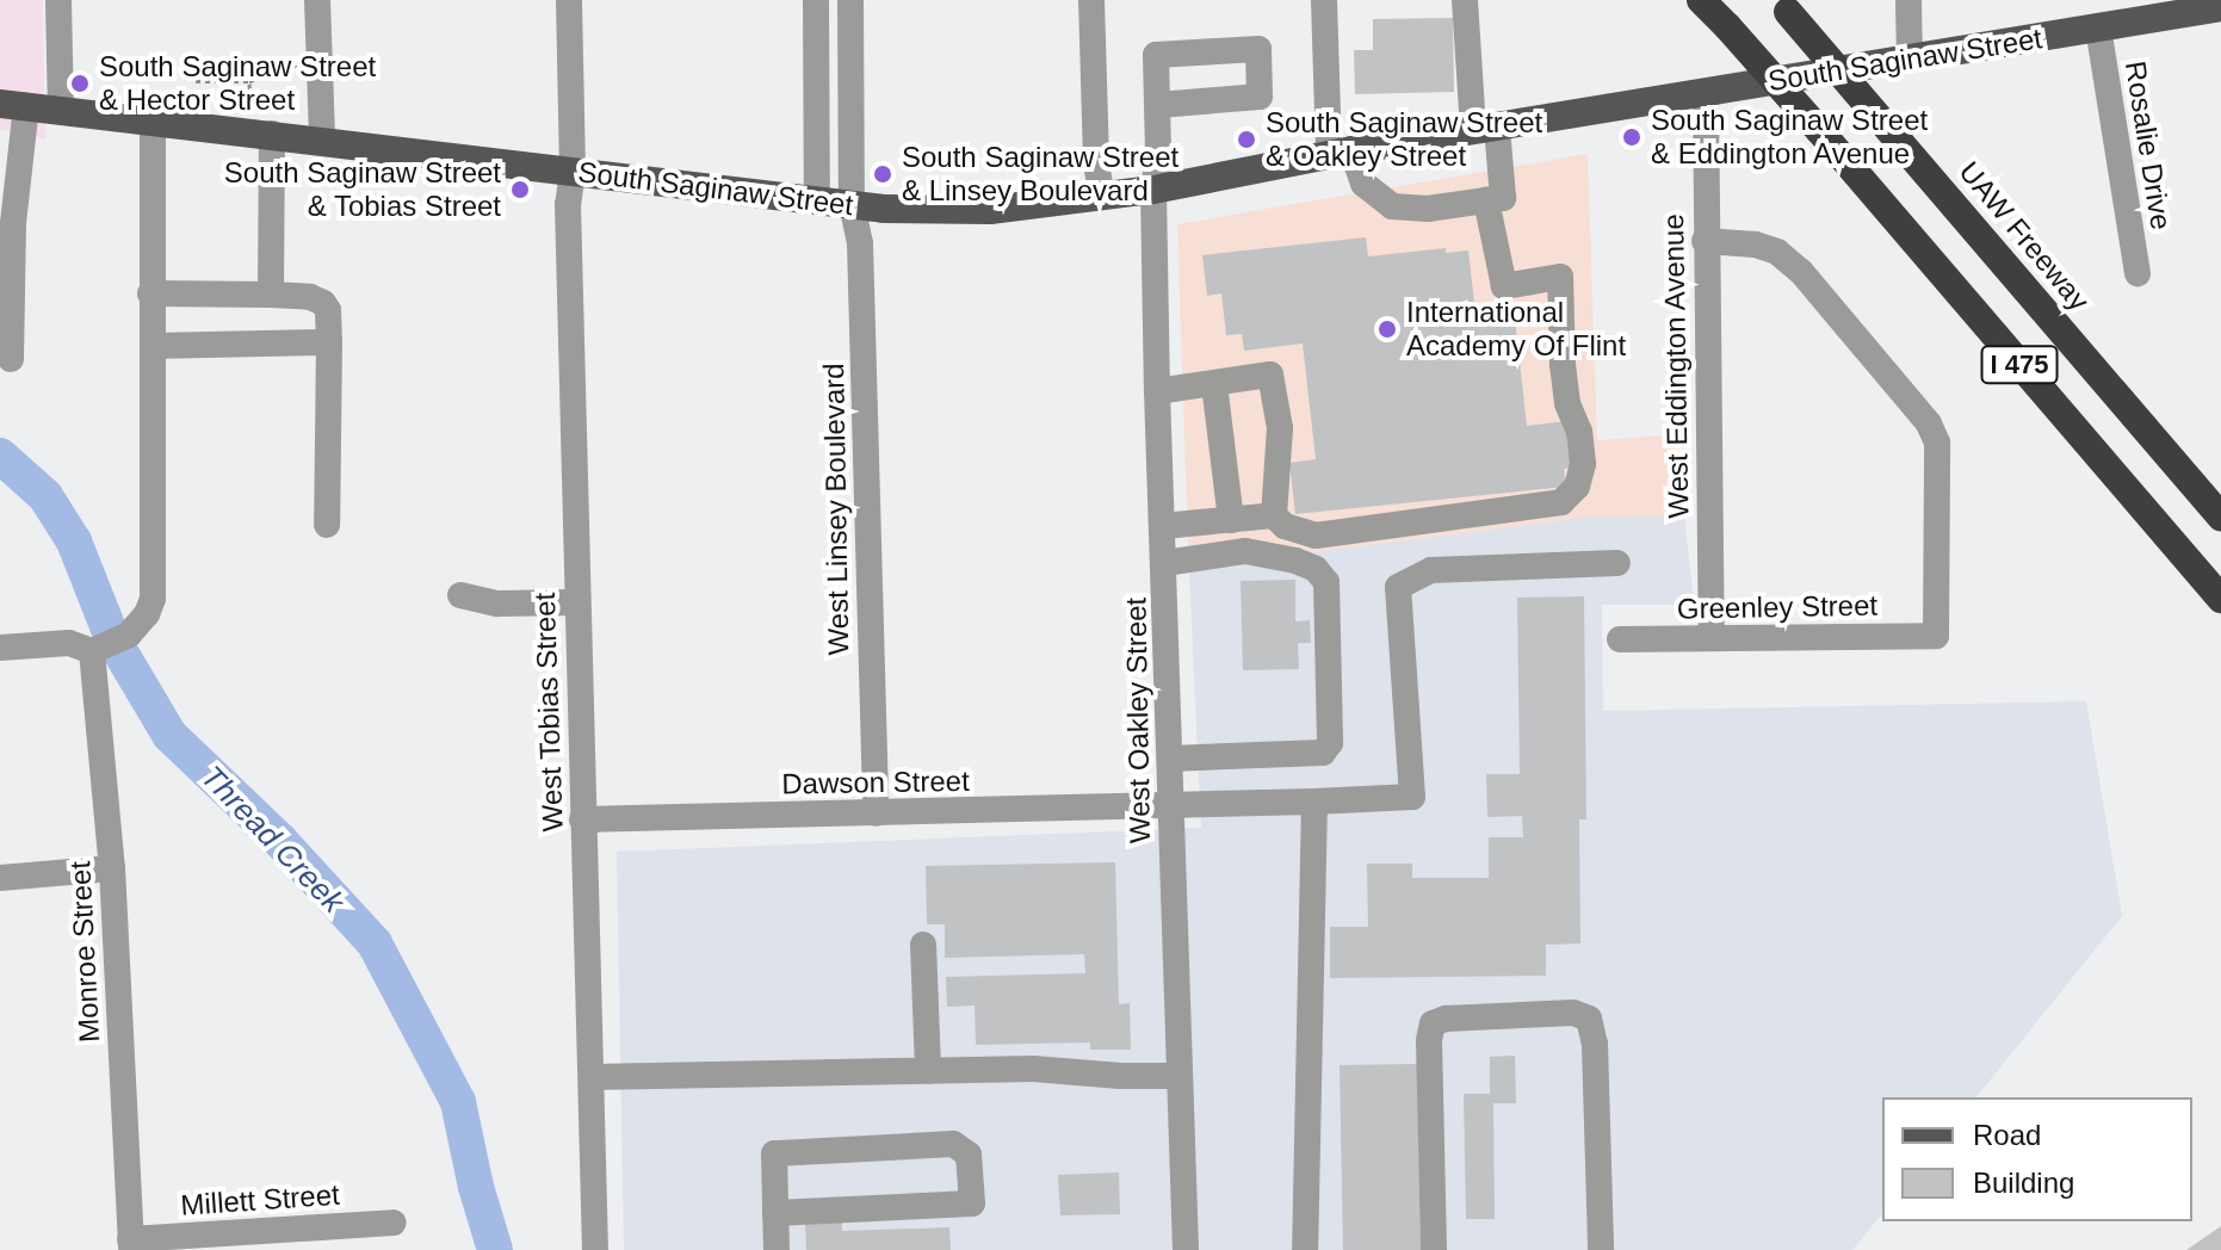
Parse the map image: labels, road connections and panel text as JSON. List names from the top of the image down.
{
  "streets": {
    "highway": ["UAW Freeway", "I 475"],
    "main road": ["South Saginaw Street"],
    "street": [
      "Rosalie Drive",
      "West Eddington Avenue",
      "West Linsey Boulevard",
      "Greenley Street",
      "West Tobias Street",
      "West Oakley Street",
      "Dawson Street",
      "Monroe Street",
      "Millett Street"
    ]
  },
  "crossings": [
    ["South Saginaw Street", "Rosalie Drive"],
    ["South Saginaw Street", "West Eddington Avenue"],
    ["South Saginaw Street", "West Linsey Boulevard"],
    ["South Saginaw Street", "West Tobias Street"],
    ["South Saginaw Street", "West Oakley Street"],
    ["West Eddington Avenue", "Greenley Street"],
    ["West Linsey Boulevard", "Dawson Street"],
    ["West Tobias Street", "Dawson Street"],
    ["West Oakley Street", "Dawson Street"],
    ["Monroe Street", "Millett Street"]
  ],
  "water": ["Thread Creek"],
  "places": [
    "South Saginaw Street & Hector Street",
    "South Saginaw Street & Eddington Avenue",
    "South Saginaw Street & Oakley Street",
    "South Saginaw Street & Linsey Boulevard",
    "South Saginaw Street & Tobias Street",
    "International Academy Of Flint"
  ],
  "legend": ["Road", "Building"]
}
